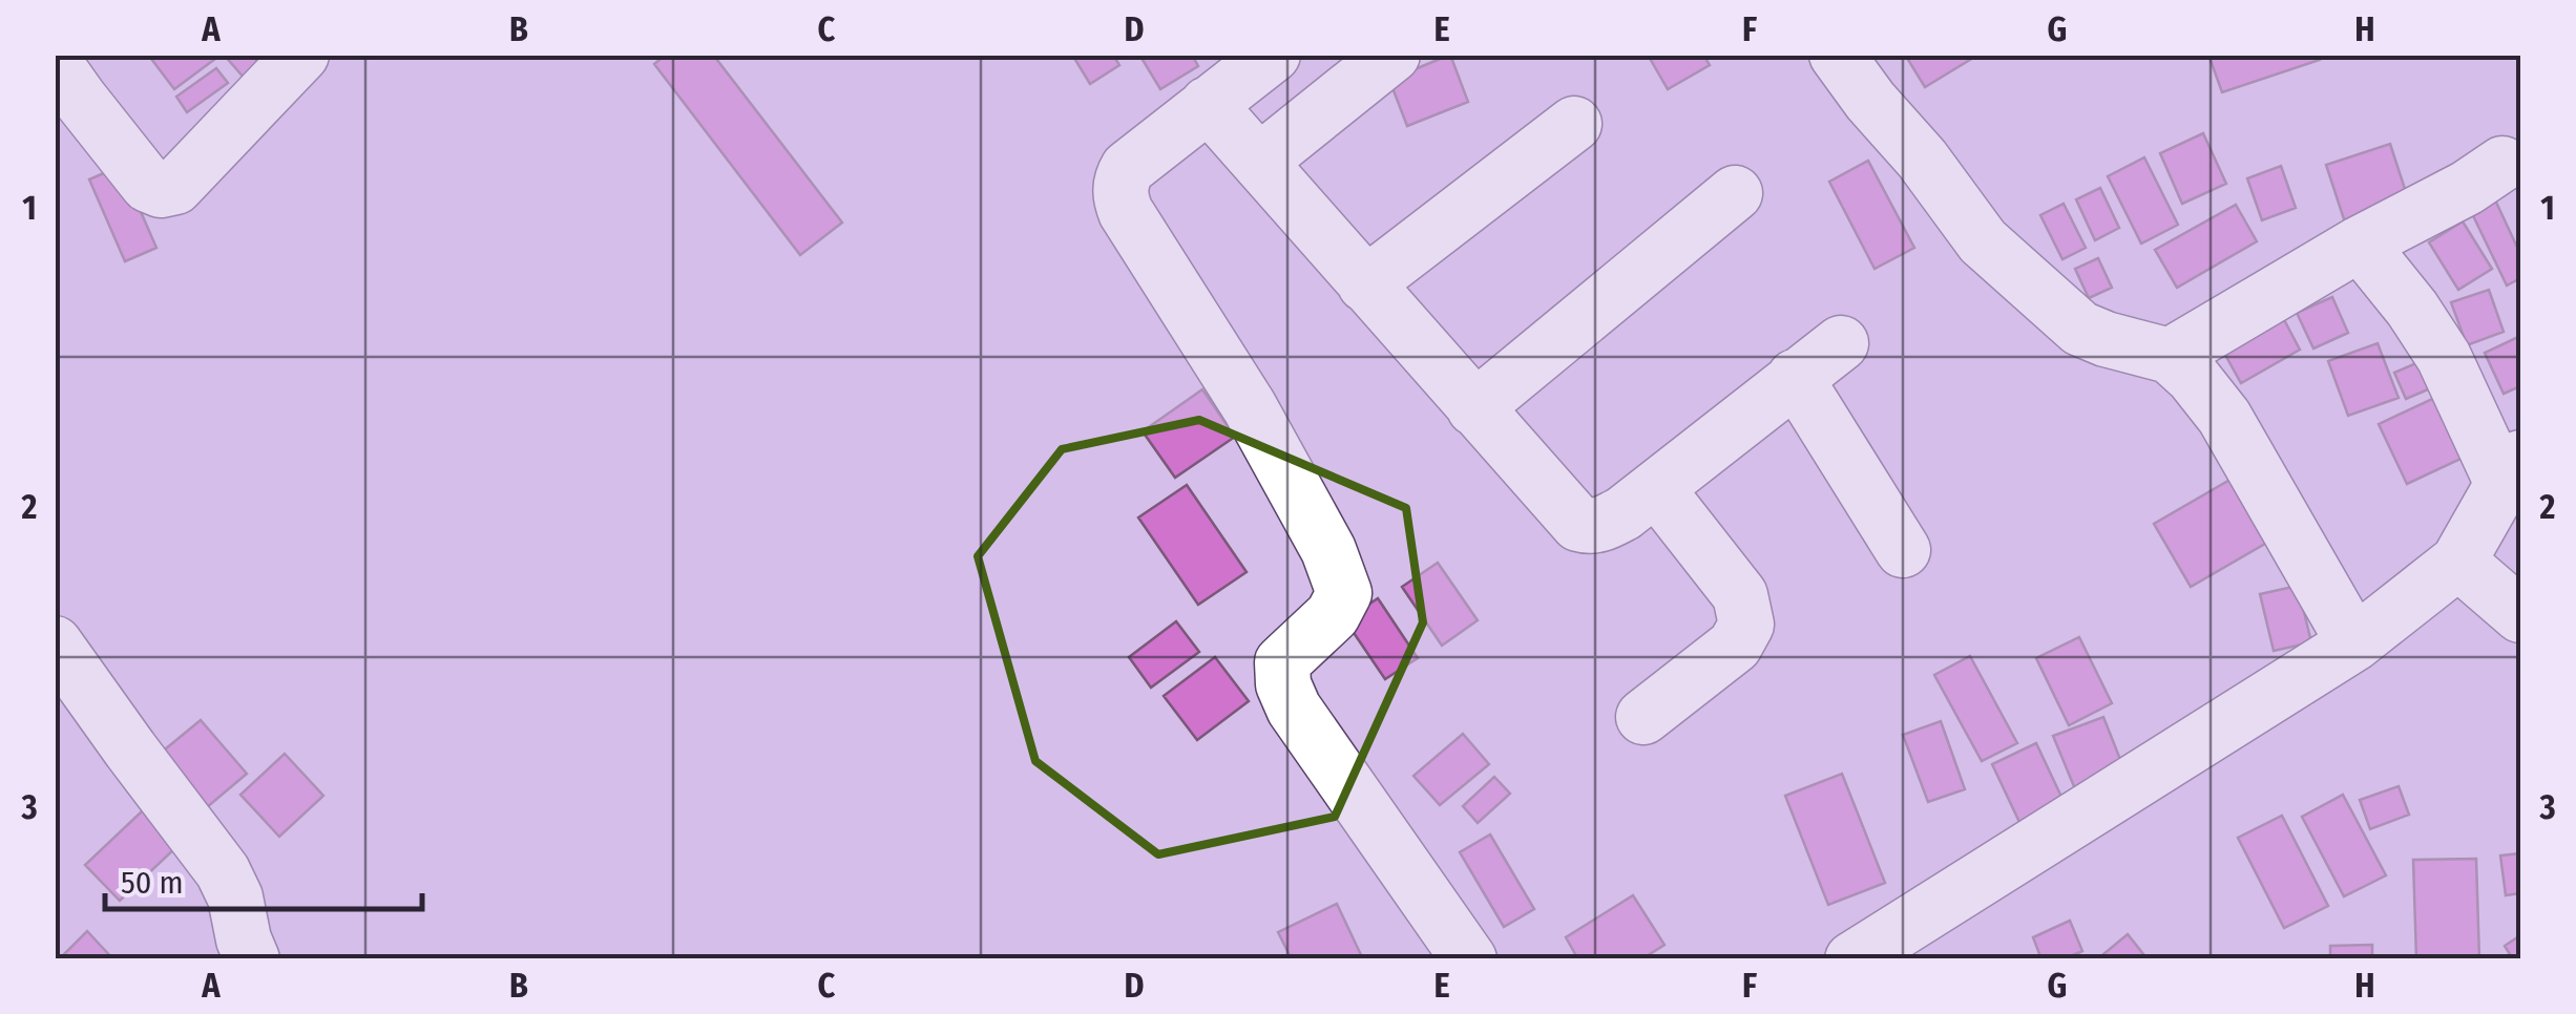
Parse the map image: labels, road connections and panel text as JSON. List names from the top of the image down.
{
  "scale_bar": "50 m",
  "grid": {
    "columns": [
      "A",
      "B",
      "C",
      "D",
      "E",
      "F",
      "G",
      "H"
    ],
    "rows": ["1", "2", "3"]
  }
}
